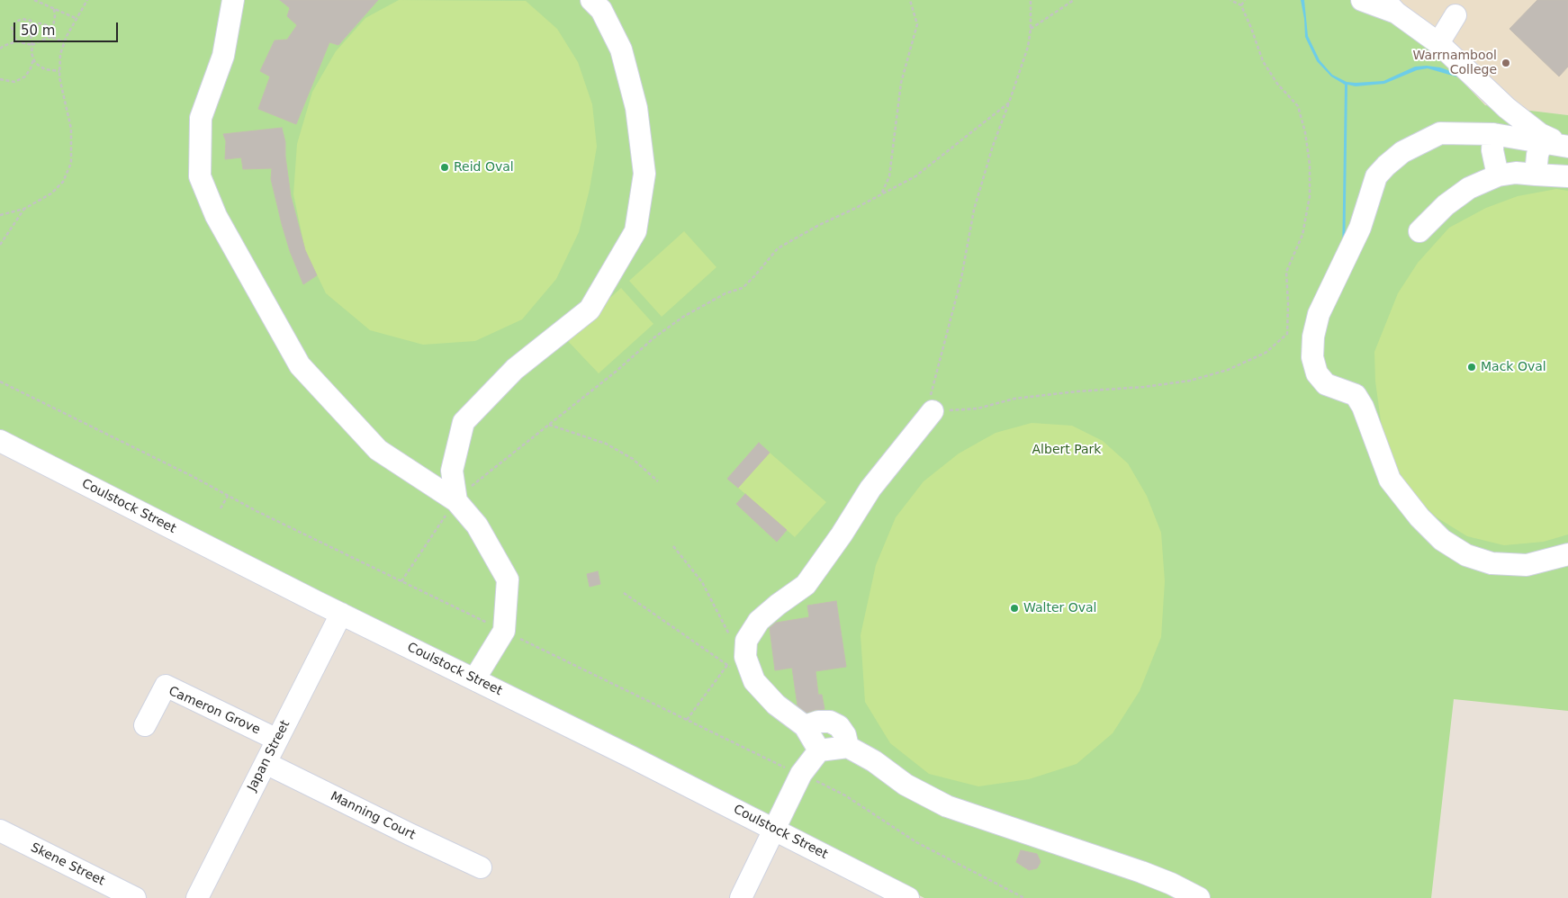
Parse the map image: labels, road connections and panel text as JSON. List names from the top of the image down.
{
  "streets": {
    "street": [
      "Coulstock Street",
      "Cameron Grove",
      "Japan Street",
      "Manning Court",
      "Skene Street"
    ]
  },
  "crossings": [
    ["Coulstock Street", "Japan Street"],
    ["Cameron Grove", "Japan Street"],
    ["Japan Street", "Manning Court"]
  ],
  "parks": ["Albert Park"],
  "places": [
    "Warrnambool College",
    "Reid Oval",
    "Mack Oval",
    "Walter Oval"
  ],
  "scale_bar": "50 m"
}
